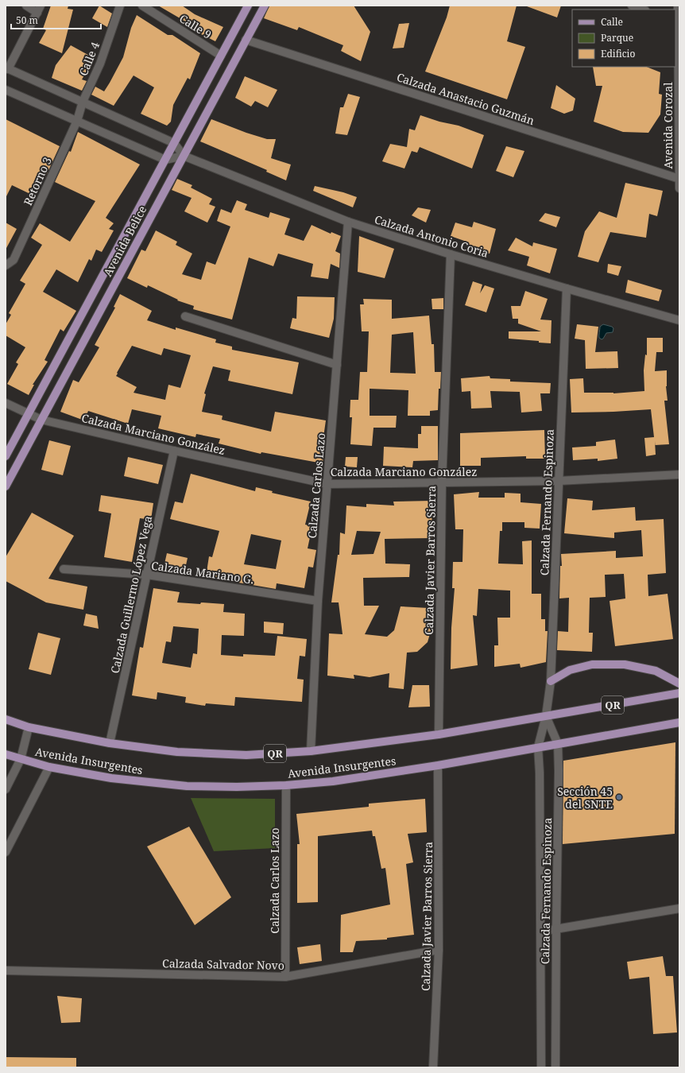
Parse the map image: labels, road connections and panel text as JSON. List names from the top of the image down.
{
  "streets": {
    "main road": ["Avenida Belice", "QR", "Avenida Insurgentes"],
    "street": [
      "Calle 9",
      "Calle 4",
      "Calzada Anastacio Guzmán",
      "Avenida Corozal",
      "Retorno 3",
      "Calzada Antonio Coria",
      "Calzada Marciano González",
      "Calzada Carlos Lazo",
      "Calzada Fernando Espinoza",
      "Calzada Javier Barros Sierra",
      "Calzada Mariano G.",
      "Calzada Guillermo López Vega",
      "Calzada Salvador Novo"
    ]
  },
  "crossings": [
    ["Calle 9", "Avenida Belice"],
    ["Calle 4", "Retorno 3"],
    ["Calzada Anastacio Guzmán", "Avenida Corozal"],
    ["Calzada Anastacio Guzmán", "Avenida Belice"],
    ["Calzada Antonio Coria", "Avenida Belice"],
    ["Calzada Antonio Coria", "Calzada Carlos Lazo"],
    ["Calzada Antonio Coria", "Calzada Fernando Espinoza"],
    ["Calzada Antonio Coria", "Calzada Javier Barros Sierra"],
    ["Avenida Belice", "Calzada Marciano González"],
    ["Calzada Marciano González", "Calzada Carlos Lazo"],
    ["Calzada Marciano González", "Calzada Fernando Espinoza"],
    ["Calzada Marciano González", "Calzada Javier Barros Sierra"],
    ["Calzada Marciano González", "Calzada Guillermo López Vega"],
    ["Calzada Carlos Lazo", "Calzada Mariano G."],
    ["Calzada Carlos Lazo", "Avenida Insurgentes"],
    ["Calzada Carlos Lazo", "Calzada Salvador Novo"],
    ["Calzada Fernando Espinoza", "Avenida Insurgentes"],
    ["Calzada Javier Barros Sierra", "Avenida Insurgentes"],
    ["Calzada Javier Barros Sierra", "Calzada Salvador Novo"],
    ["Calzada Mariano G.", "Calzada Guillermo López Vega"],
    ["Calzada Guillermo López Vega", "Avenida Insurgentes"]
  ],
  "places": ["Sección 45 del SNTE"],
  "legend": ["Calle", "Parque", "Edificio"],
  "scale_bar": "50 m"
}
